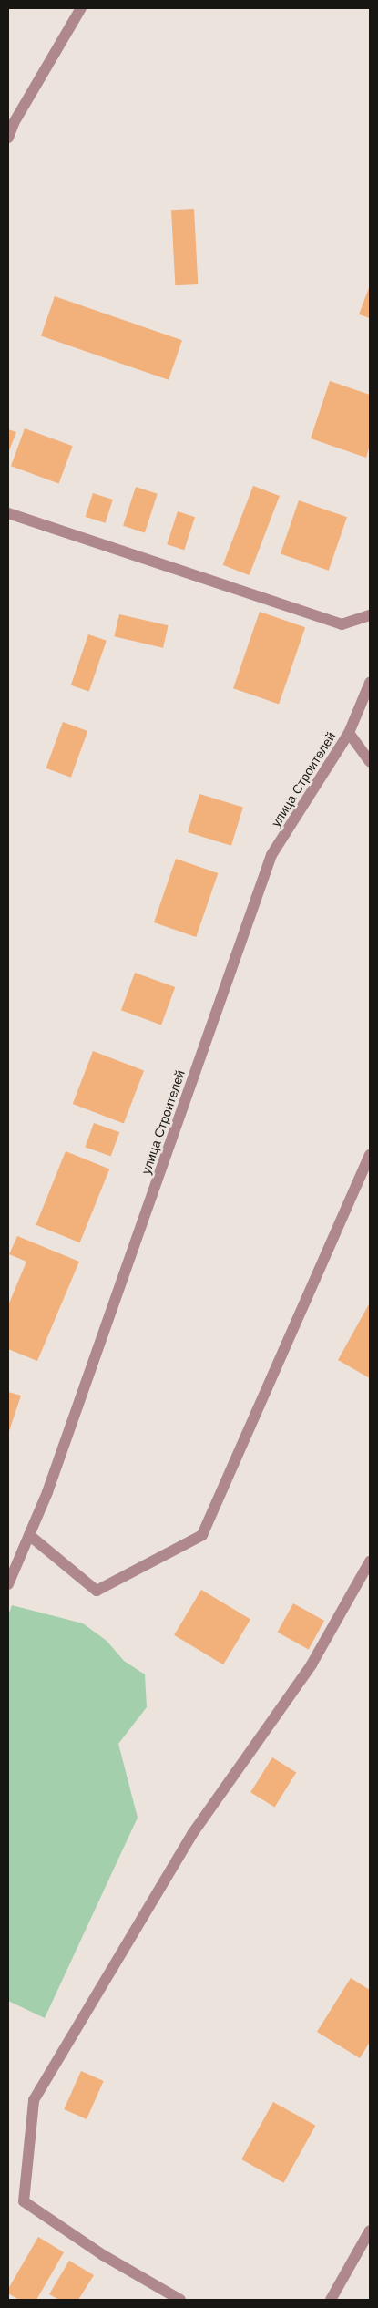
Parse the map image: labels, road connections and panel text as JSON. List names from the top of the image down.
{
  "streets": {
    "street": ["улица Строителей"]
  }
}
